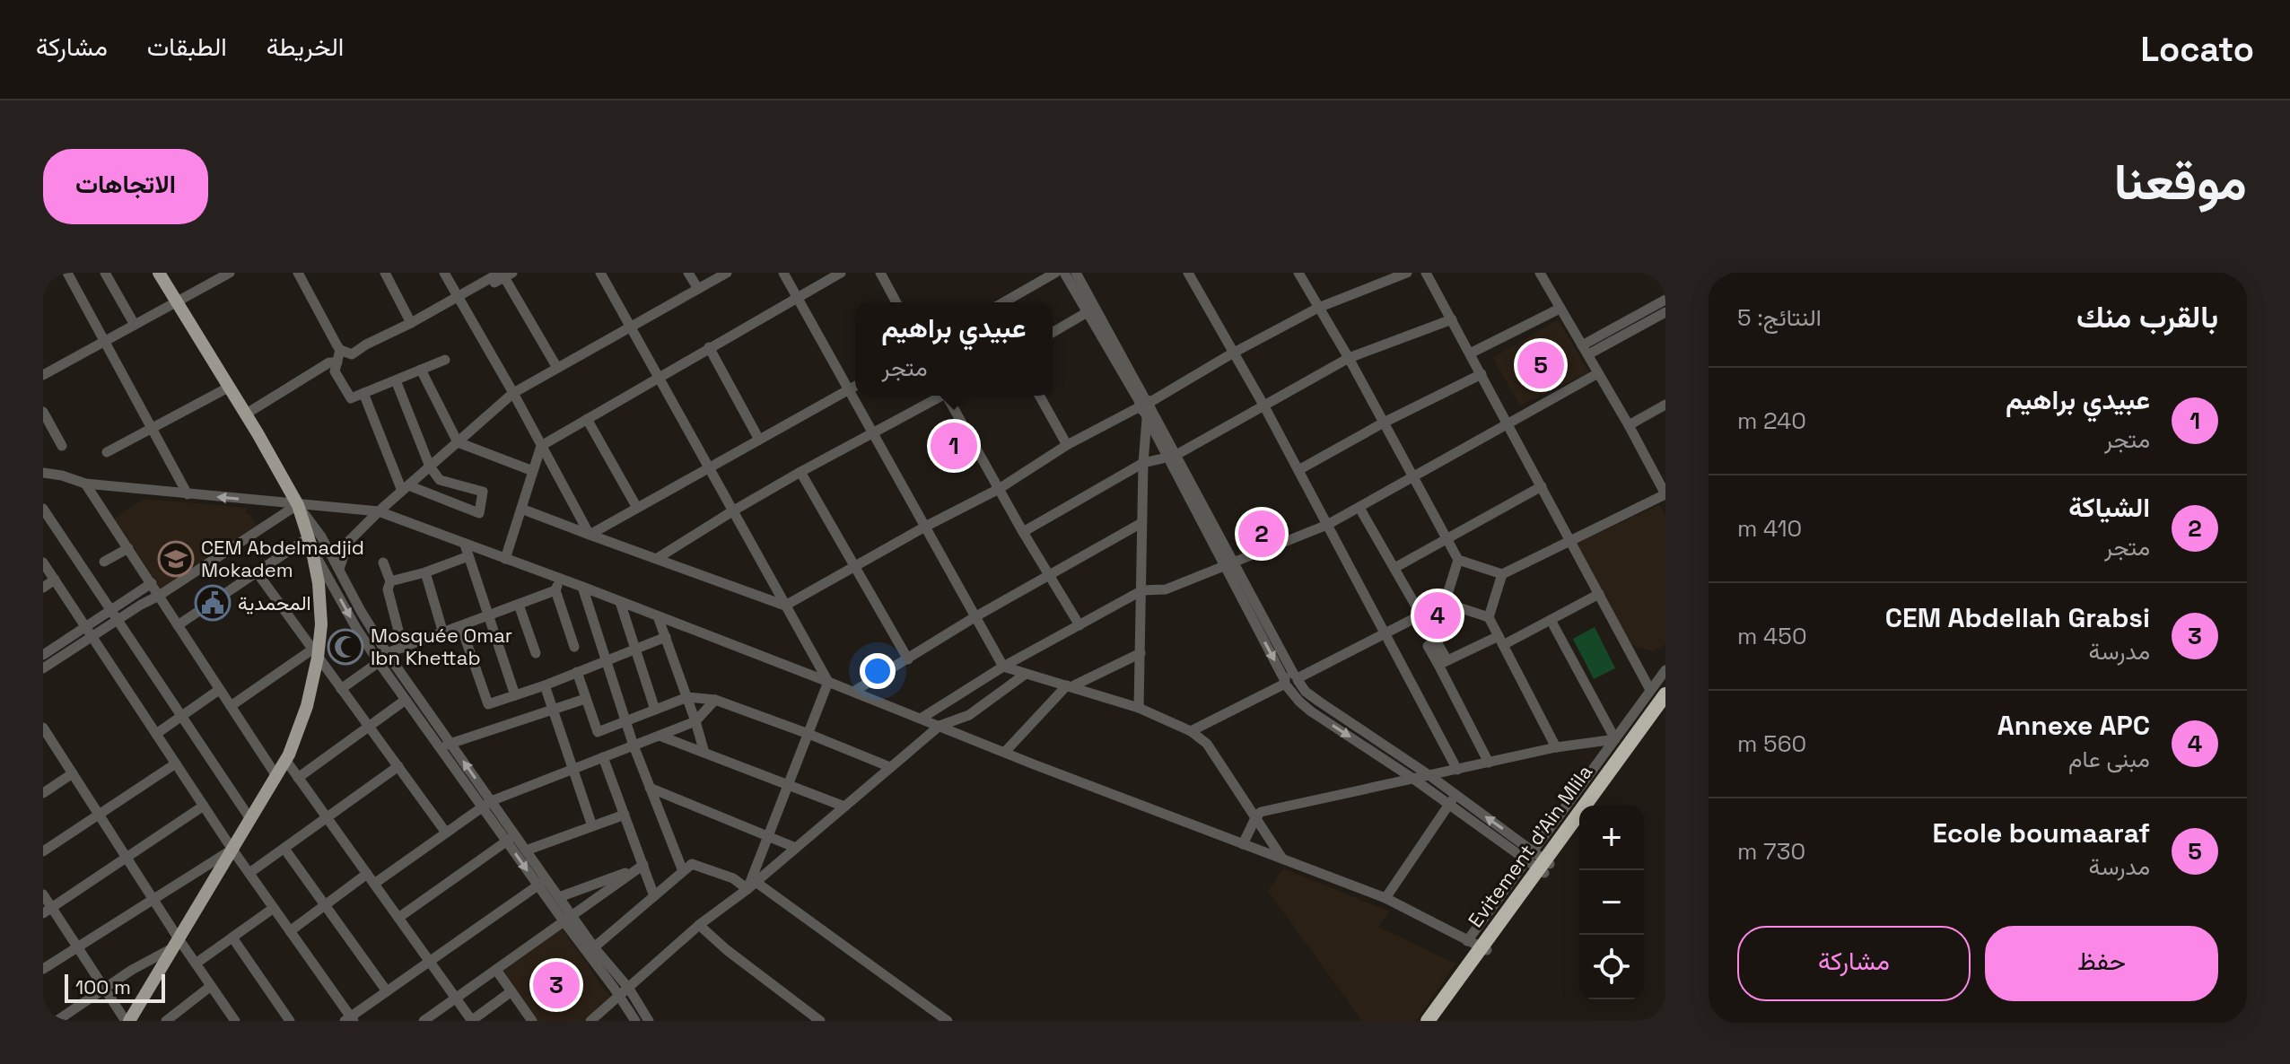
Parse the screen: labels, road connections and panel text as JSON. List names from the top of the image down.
{
  "streets": {
    "highway": ["Evitement d'Ain Mlila"]
  },
  "places": {
    "school or university": ["CEM Abdelmadjid Mokadem"],
    "public building": ["المحمدية"],
    "mosque": ["Mosquée Omar Ibn Khettab"]
  },
  "scale_bar": "100 m",
  "page": {
    "header": "Locato",
    "nav": ["الخريطة", "الطبقات", "مشاركة"],
    "title": "موقعنا",
    "buttons": [
      "الاتجاهات",
      ["حفظ", "مشاركة"]
    ],
    "heading": ["بالقرب منك", "النتائج: 5"],
    "popup": ["عبيدي براهيم", "متجر"],
    "pins": [
      "5",
      "1",
      "2",
      "4",
      "3"
    ],
    "list": [
      {
        "mark": "1",
        "name": "عبيدي براهيم",
        "note": "متجر",
        "value": "240 m"
      },
      {
        "mark": "2",
        "name": "الشياكة",
        "note": "متجر",
        "value": "410 m"
      },
      {
        "mark": "3",
        "name": "CEM Abdellah Grabsi",
        "note": "مدرسة",
        "value": "450 m"
      },
      {
        "mark": "4",
        "name": "Annexe APC",
        "note": "مبنى عام",
        "value": "560 m"
      },
      {
        "mark": "5",
        "name": "Ecole boumaaraf",
        "note": "مدرسة",
        "value": "730 m"
      }
    ],
    "map_buttons": ["+", "−"],
    "scale": "100 m"
  }
}
